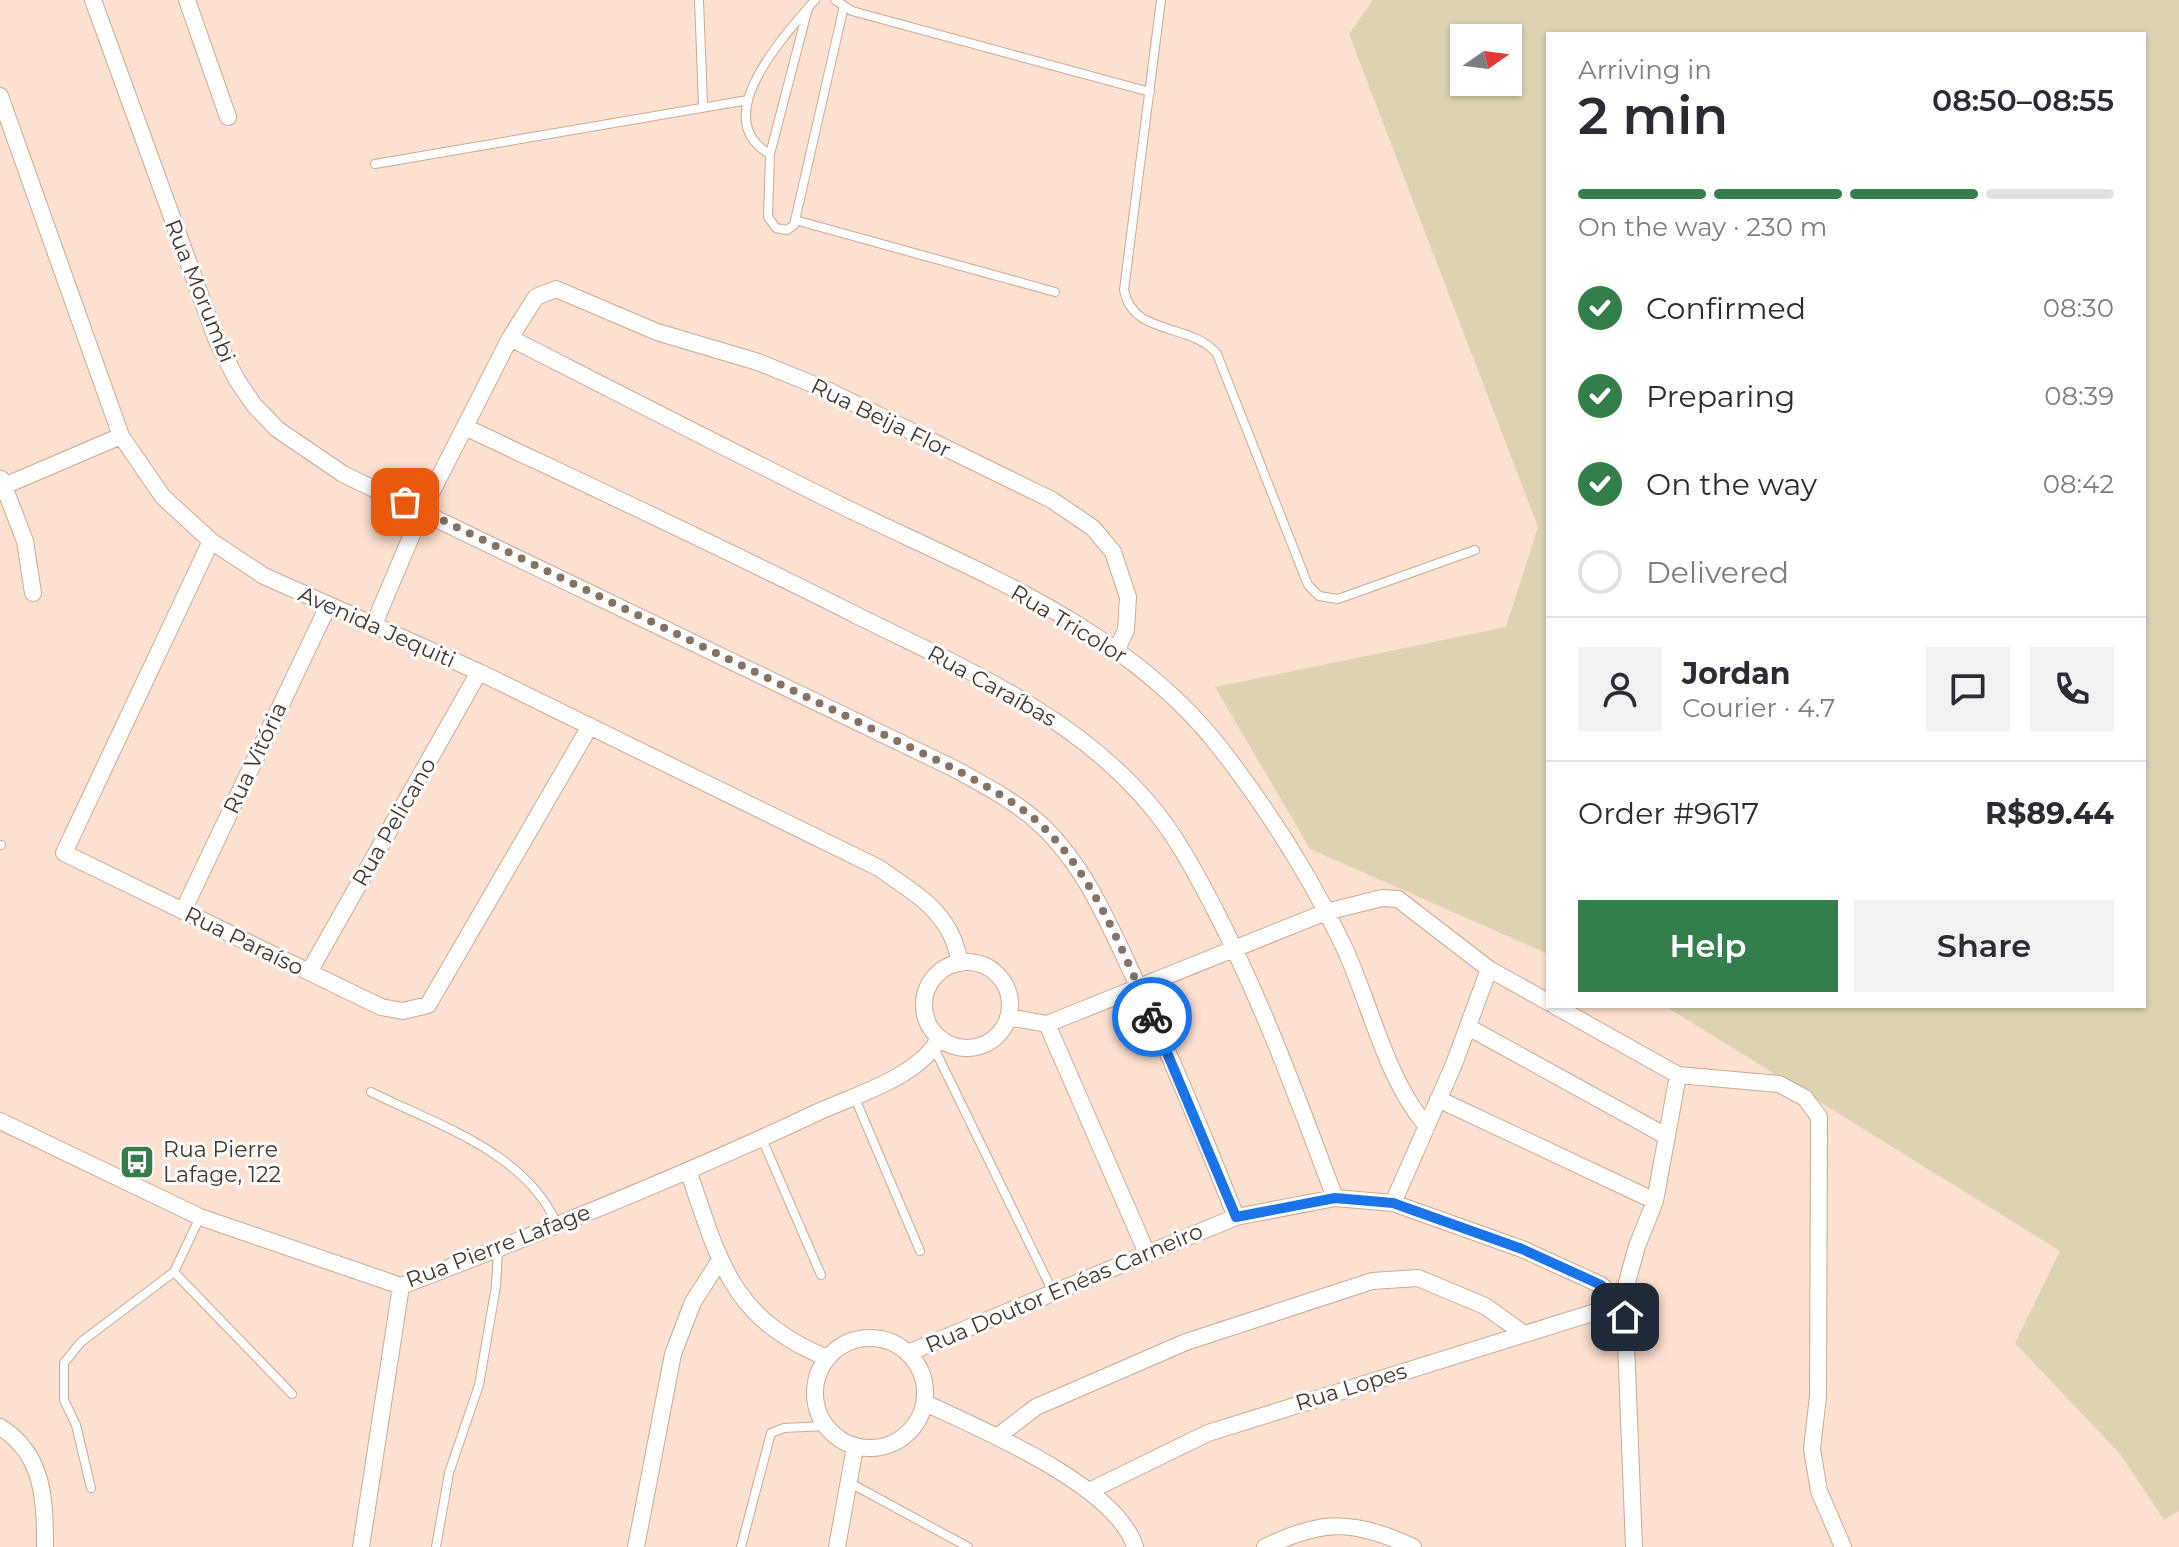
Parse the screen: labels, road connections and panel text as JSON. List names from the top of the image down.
{
  "streets": {
    "street": [
      "Rua Morumbi",
      "Rua Beija Flor",
      "Rua Tricolor",
      "Avenida Jequiti",
      "Rua Caraíbas",
      "Rua Vitória",
      "Rua Pelicano",
      "Rua Paraíso",
      "Rua Pierre Lafage",
      "Rua Doutor Enéas Carneiro",
      "Rua Lopes"
    ]
  },
  "crossings": [
    ["Rua Morumbi", "Rua Doutor Enéas Carneiro"],
    ["Rua Beija Flor", "Rua Tricolor"],
    ["Avenida Jequiti", "Rua Vitória"],
    ["Avenida Jequiti", "Rua Pelicano"],
    ["Avenida Jequiti", "Rua Paraíso"],
    ["Avenida Jequiti", "Rua Pierre Lafage"],
    ["Rua Caraíbas", "Rua Doutor Enéas Carneiro"],
    ["Rua Vitória", "Rua Paraíso"],
    ["Rua Pelicano", "Rua Paraíso"],
    ["Rua Doutor Enéas Carneiro", "Rua Lopes"]
  ],
  "places": {
    "bus stop": ["Rua Pierre Lafage, 122"]
  },
  "north": "right",
  "page": {
    "heading": ["2 min", "Arriving in", "08:50–08:55"],
    "panel": [
      "Jordan",
      "Courier · 4.7",
      "Order #9617",
      "R$89.44"
    ],
    "bar": "On the way · 230 m",
    "list": [
      ["Confirmed", "08:30"],
      ["Preparing", "08:39"],
      ["On the way", "08:42"],
      "Delivered"
    ],
    "buttons": ["Help", "Share"]
  }
}
